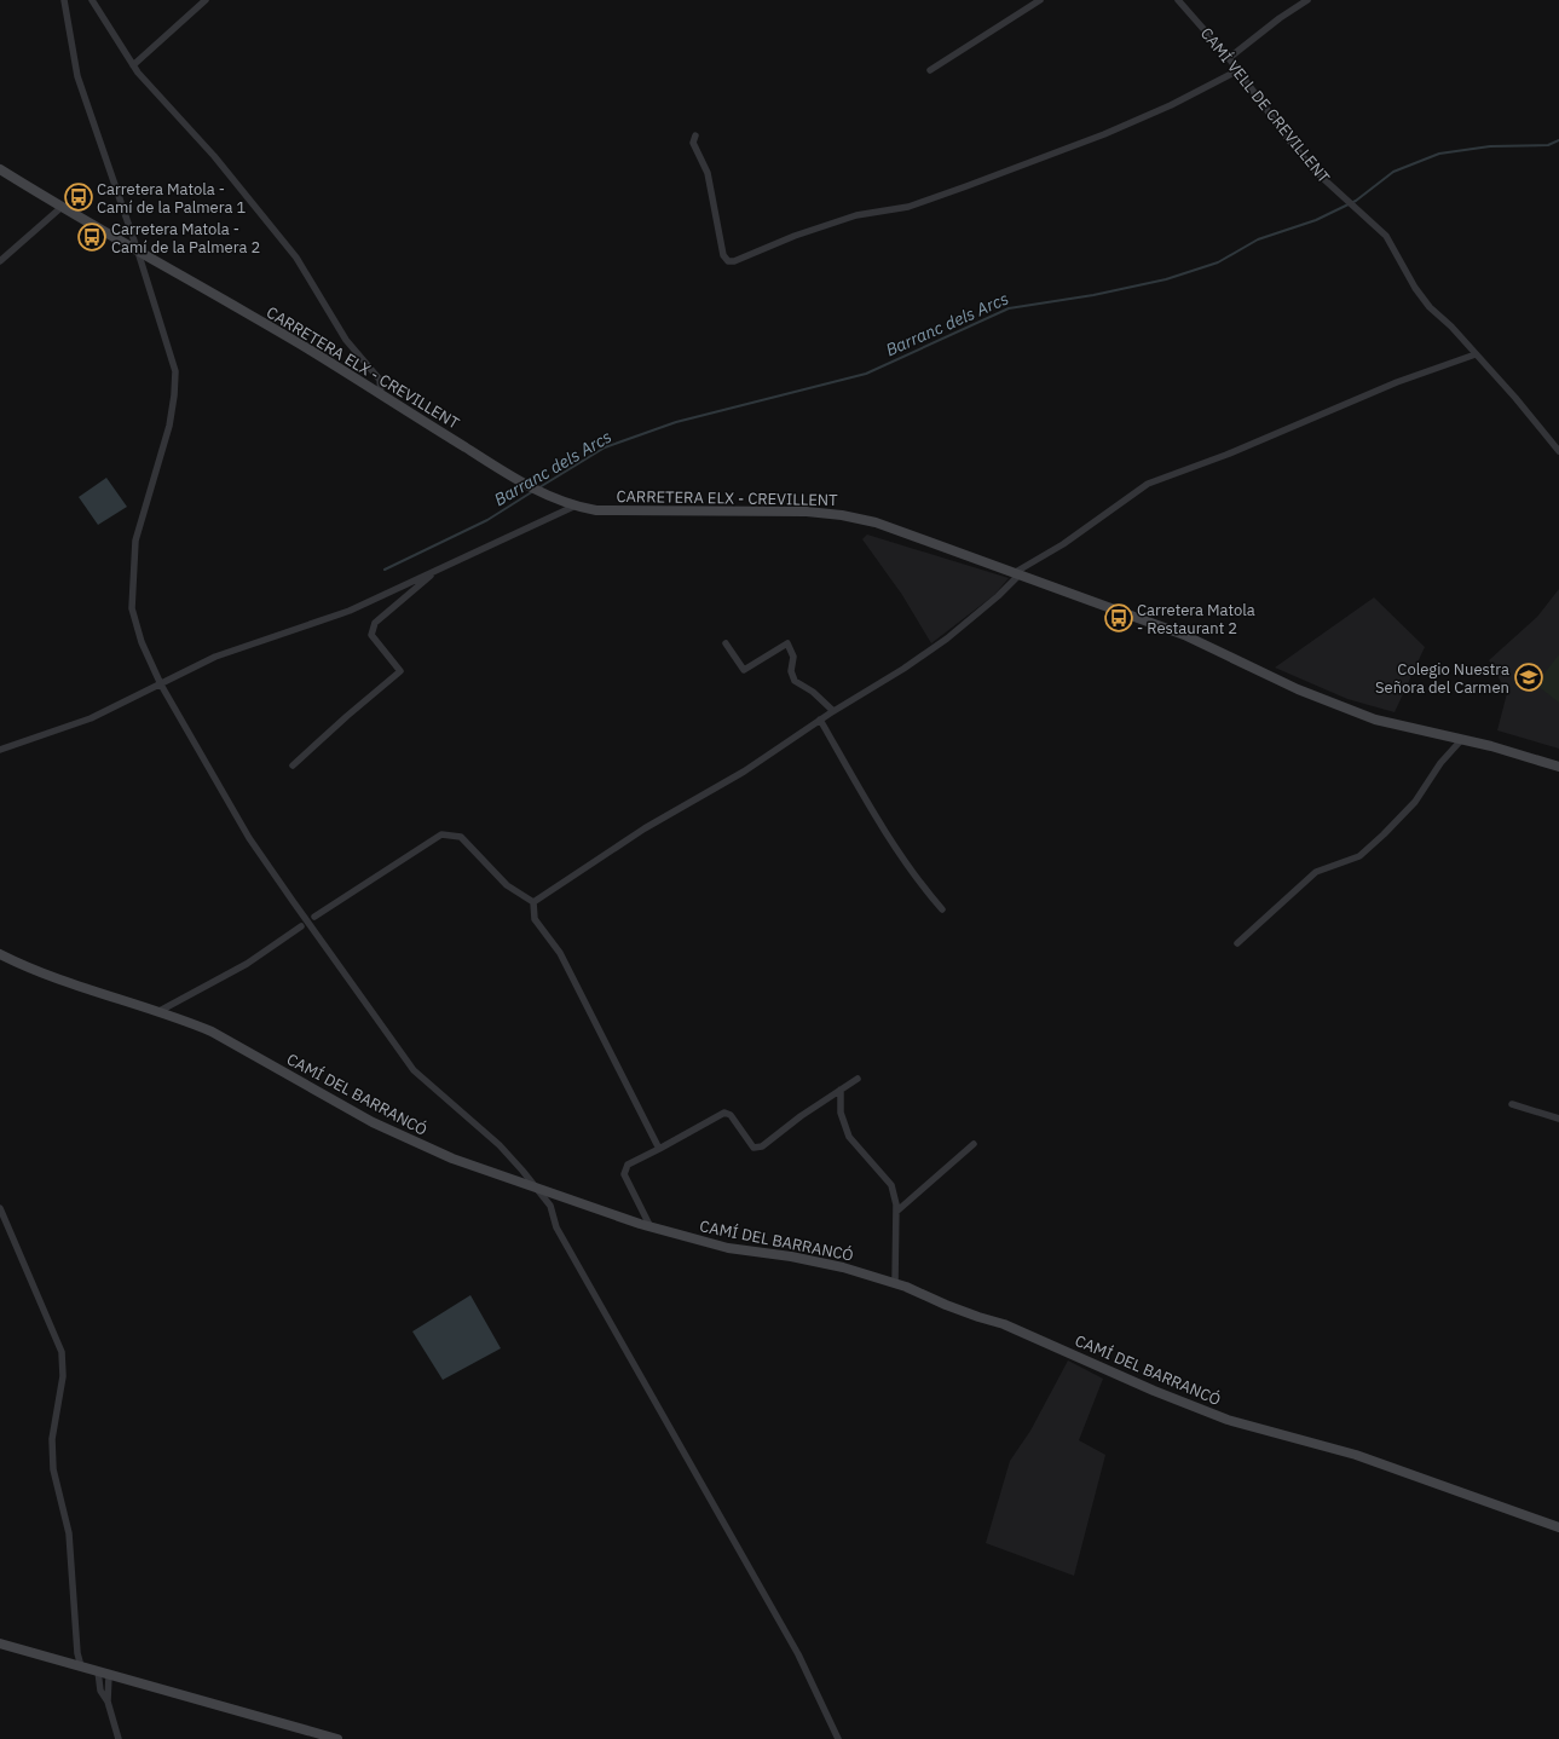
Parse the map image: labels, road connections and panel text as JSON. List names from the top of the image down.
{
  "streets": {
    "street": ["CAMÍ VELL DE CREVILLENT", "CARRETERA ELX - CREVILLENT", "CAMÍ DEL BARRANCÓ"]
  },
  "water": ["Barranc dels Arcs"],
  "places": {
    "bus stop": ["Carretera Matola - Camí de la Palmera 1", "Carretera Matola - Camí de la Palmera 2", "Carretera Matola - Restaurant 2"],
    "school or university": ["Colegio Nuestra Señora del Carmen"]
  }
}
